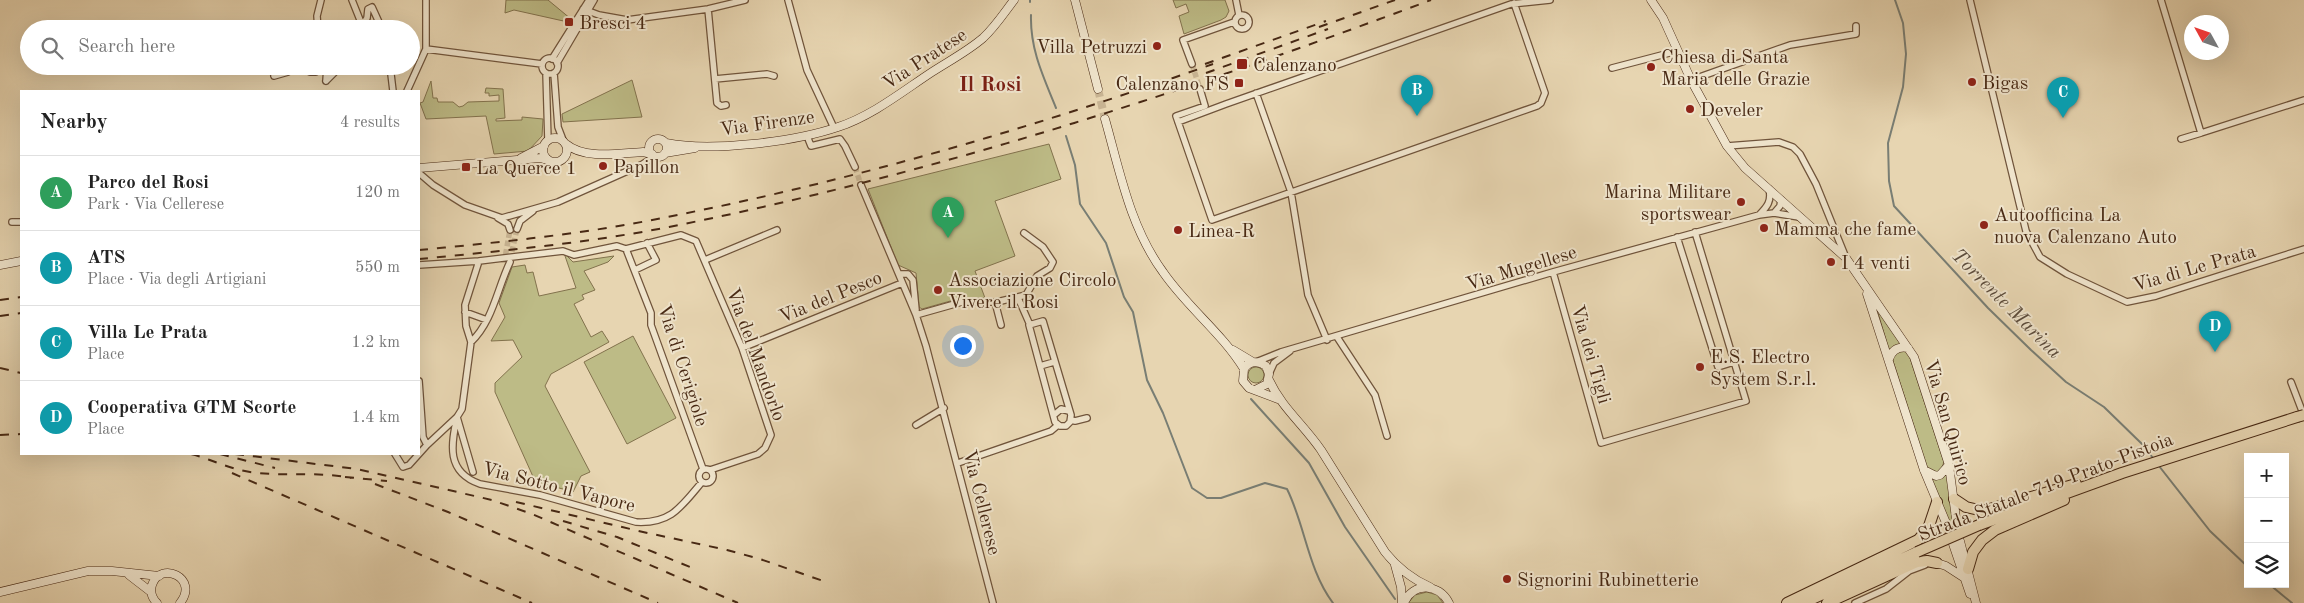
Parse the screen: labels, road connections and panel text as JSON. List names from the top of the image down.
{
  "streets": {
    "highway": ["Strada Statale 719 Prato-Pistoia"],
    "main road": ["Via Pratese", "Via Firenze", "Via San Quirico"],
    "street": [
      "Via Mugellese",
      "Via di Le Prata",
      "Via del Pesco",
      "Via del Mandorlo",
      "Via dei Tigli",
      "Via di Cerigiole",
      "Via Sotto il Vapore",
      "Via Cellerese"
    ]
  },
  "crossings": [
    ["Via Pratese", "Via Firenze"],
    ["Via Mugellese", "Via dei Tigli"],
    ["Via Mugellese", "Via San Quirico"],
    ["Via del Pesco", "Via del Mandorlo"],
    ["Via del Pesco", "Via Cellerese"],
    ["Via del Mandorlo", "Via Sotto il Vapore"]
  ],
  "districts": ["Il Rosi"],
  "water": ["Torrente Marina"],
  "places": {
    "transit": [
      "Bresci 4",
      "Calenzano",
      "Calenzano FS",
      "La Querce 1"
    ],
    "other": [
      "Villa Petruzzi",
      "Chiesa di Santa Maria delle Grazie",
      "Bigas",
      "Develer",
      "Papillon",
      "Marina Militare sportswear",
      "Autoofficina La nuova Calenzano Auto",
      "Mamma che fame",
      "Linea-R",
      "I 4 venti",
      "Associazione Circolo Vivere il Rosi",
      "E.S. Electro System S.r.l.",
      "Signorini Rubinetterie"
    ]
  },
  "north": "top left",
  "page": {
    "search": "Search here",
    "pins": [
      "B",
      "C",
      "A",
      "D"
    ],
    "heading": ["Nearby", "4 results"],
    "list": [
      {
        "mark": "A",
        "name": "Parco del Rosi",
        "note": "Park · Via Cellerese",
        "value": "120 m"
      },
      {
        "mark": "B",
        "name": "ATS",
        "note": "Place · Via degli Artigiani",
        "value": "550 m"
      },
      {
        "mark": "C",
        "name": "Villa Le Prata",
        "note": "Place",
        "value": "1.2 km"
      },
      {
        "mark": "D",
        "name": "Cooperativa GTM Scorte",
        "note": "Place",
        "value": "1.4 km"
      }
    ],
    "map_buttons": ["+", "−"]
  }
}
